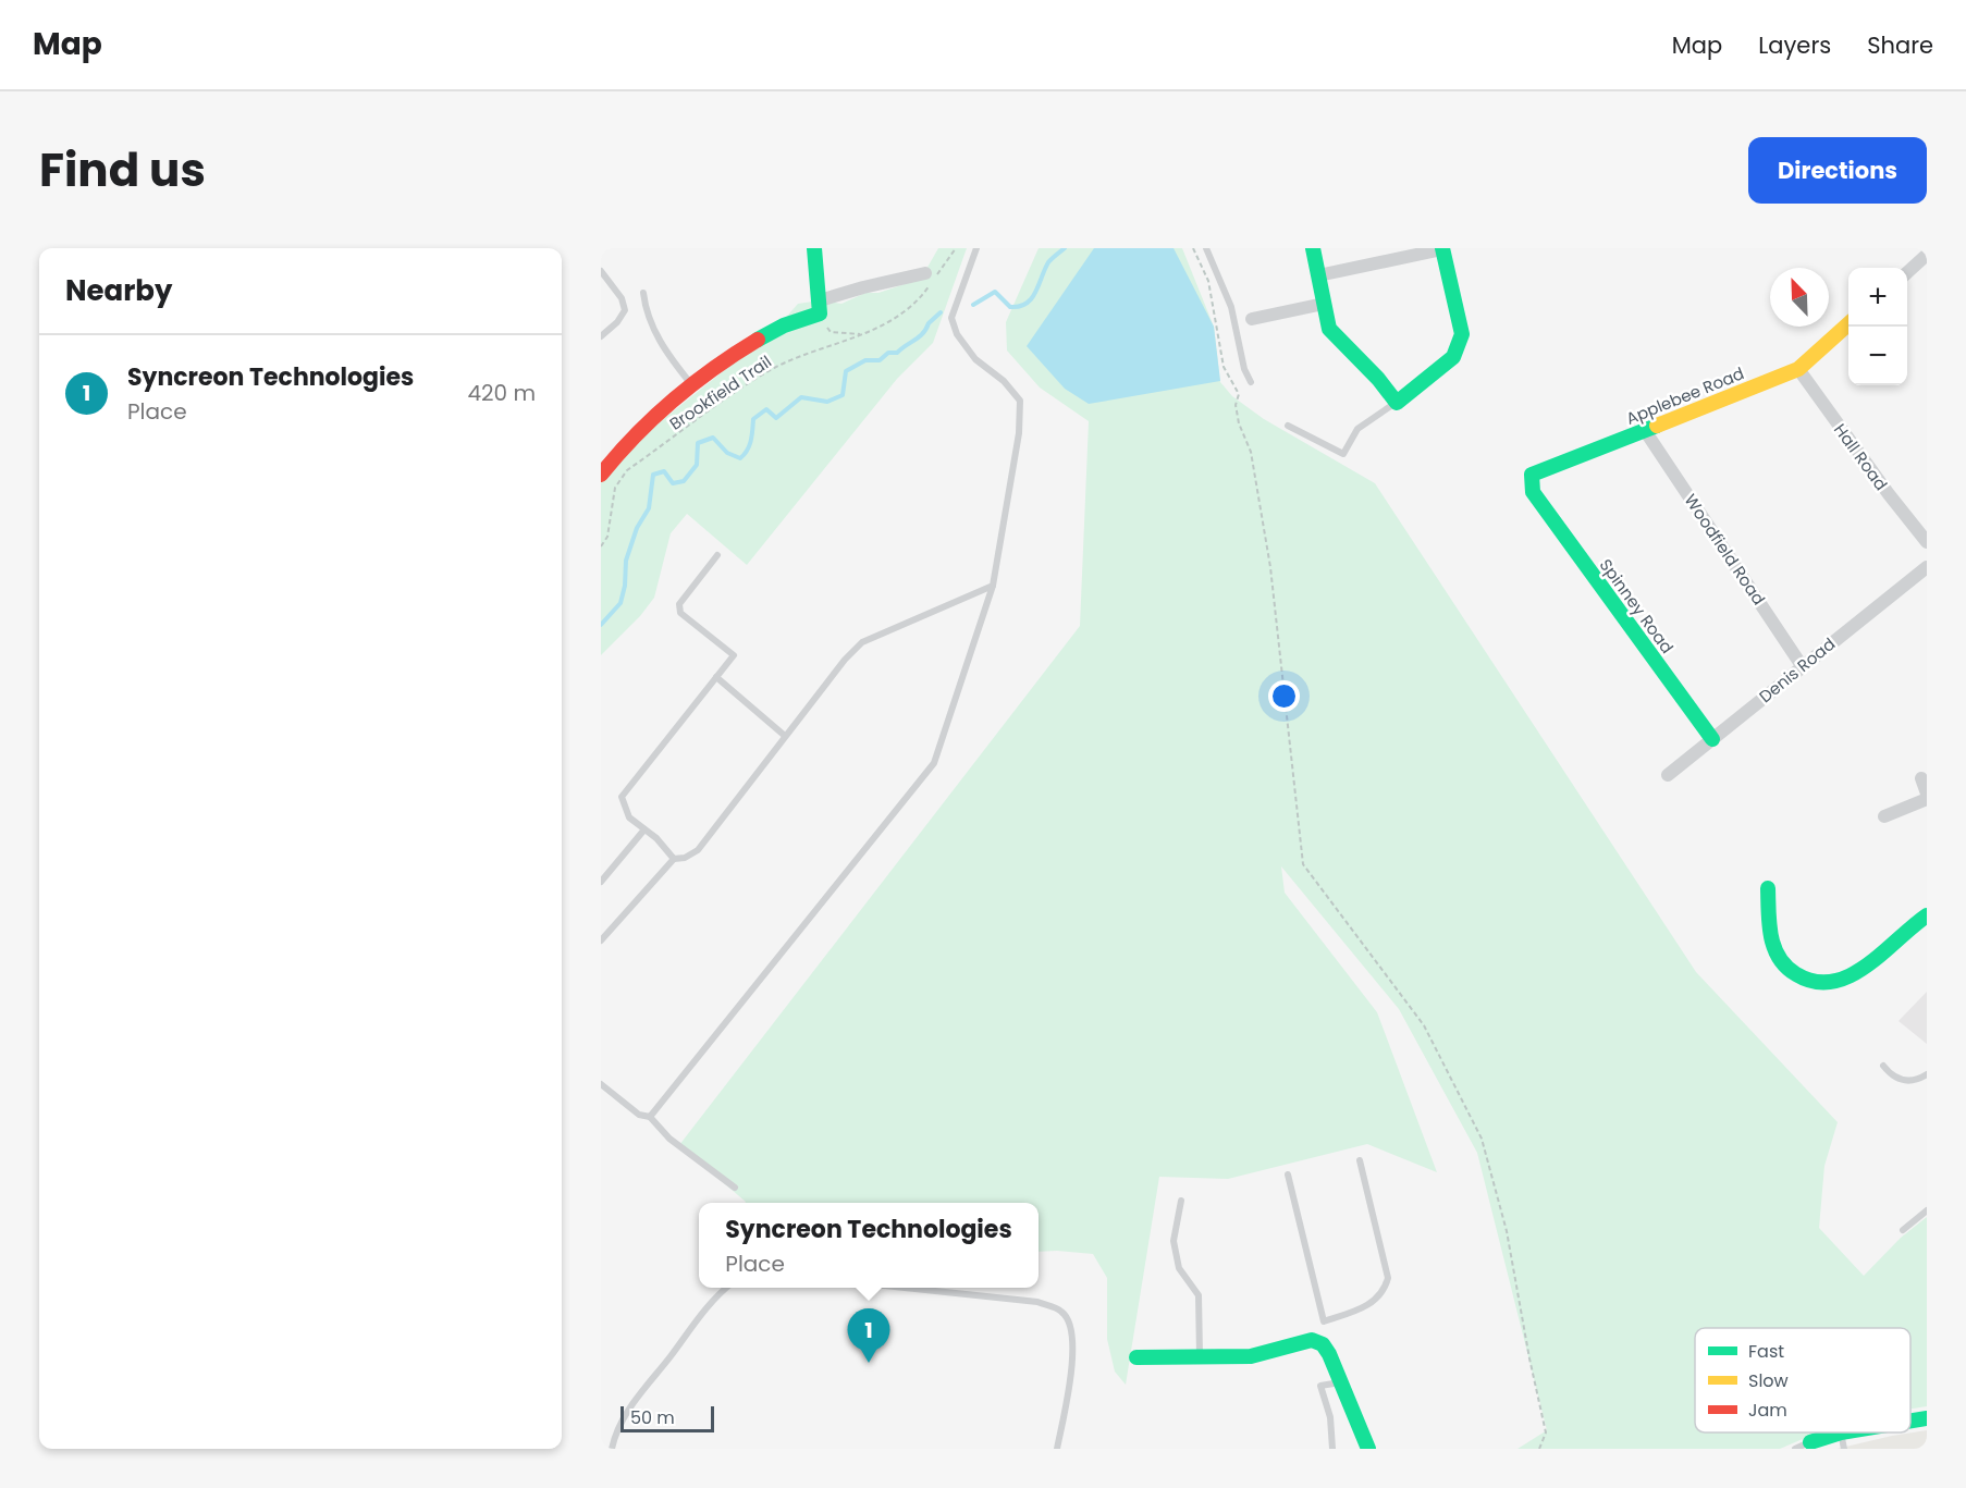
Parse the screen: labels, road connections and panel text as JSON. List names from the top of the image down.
{
  "streets": {
    "street": [
      "Applebee Road",
      "Hall Road",
      "Woodfield Road",
      "Spinney Road",
      "Denis Road"
    ],
    "path": ["Brookfield Trail"]
  },
  "crossings": [
    ["Applebee Road", "Hall Road"],
    ["Applebee Road", "Woodfield Road"],
    ["Applebee Road", "Spinney Road"],
    ["Woodfield Road", "Denis Road"],
    ["Spinney Road", "Denis Road"]
  ],
  "legend": ["Fast", "Slow", "Jam"],
  "scale_bar": "50 m",
  "north": "top left",
  "page": {
    "header": "Map",
    "nav": ["Map", "Layers", "Share"],
    "title": "Find us",
    "buttons": "Directions",
    "heading": "Nearby",
    "map_buttons": ["+", "−"],
    "list": [
      {
        "mark": "1",
        "name": "Syncreon Technologies",
        "note": "Place",
        "value": "420 m"
      }
    ],
    "popup": ["Syncreon Technologies", "Place"],
    "pins": "1",
    "scale": "50 m"
  }
}
